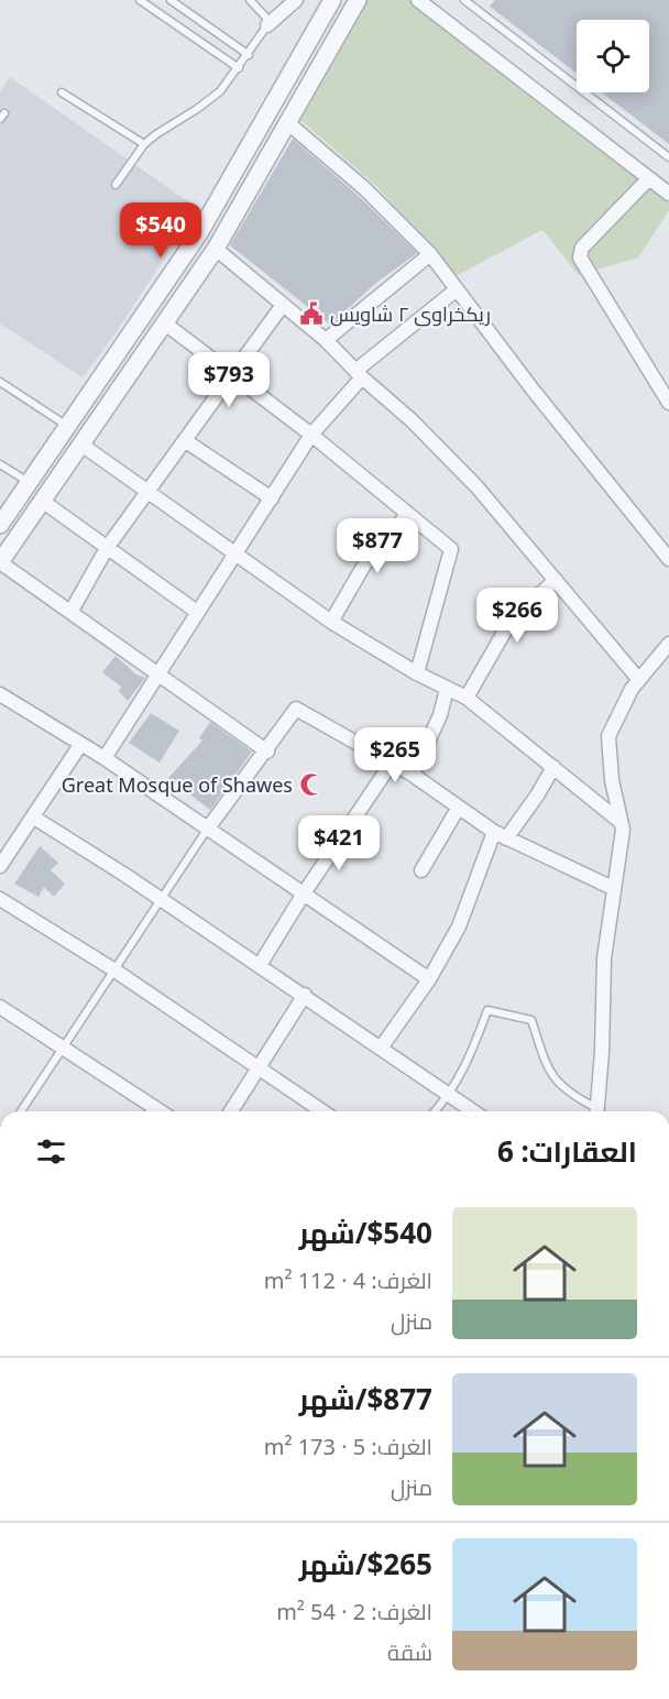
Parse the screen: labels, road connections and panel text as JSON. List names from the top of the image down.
{
  "places": {
    "public building": ["ريكخراوى ۲ شاويس"],
    "mosque": ["Great Mosque of Shawes"]
  },
  "page": {
    "price": [
      "$540",
      "$793",
      "$877",
      "$266",
      "$265",
      "$421"
    ],
    "heading": "العقارات: 6",
    "list": [
      {
        "name": "$540/شهر",
        "note": "الغرف: 4 · 112 m² · منزل"
      },
      {
        "name": "$877/شهر",
        "note": "الغرف: 5 · 173 m² · منزل"
      },
      {
        "name": "$265/شهر",
        "note": "الغرف: 2 · 54 m² · شقة"
      }
    ]
  }
}
